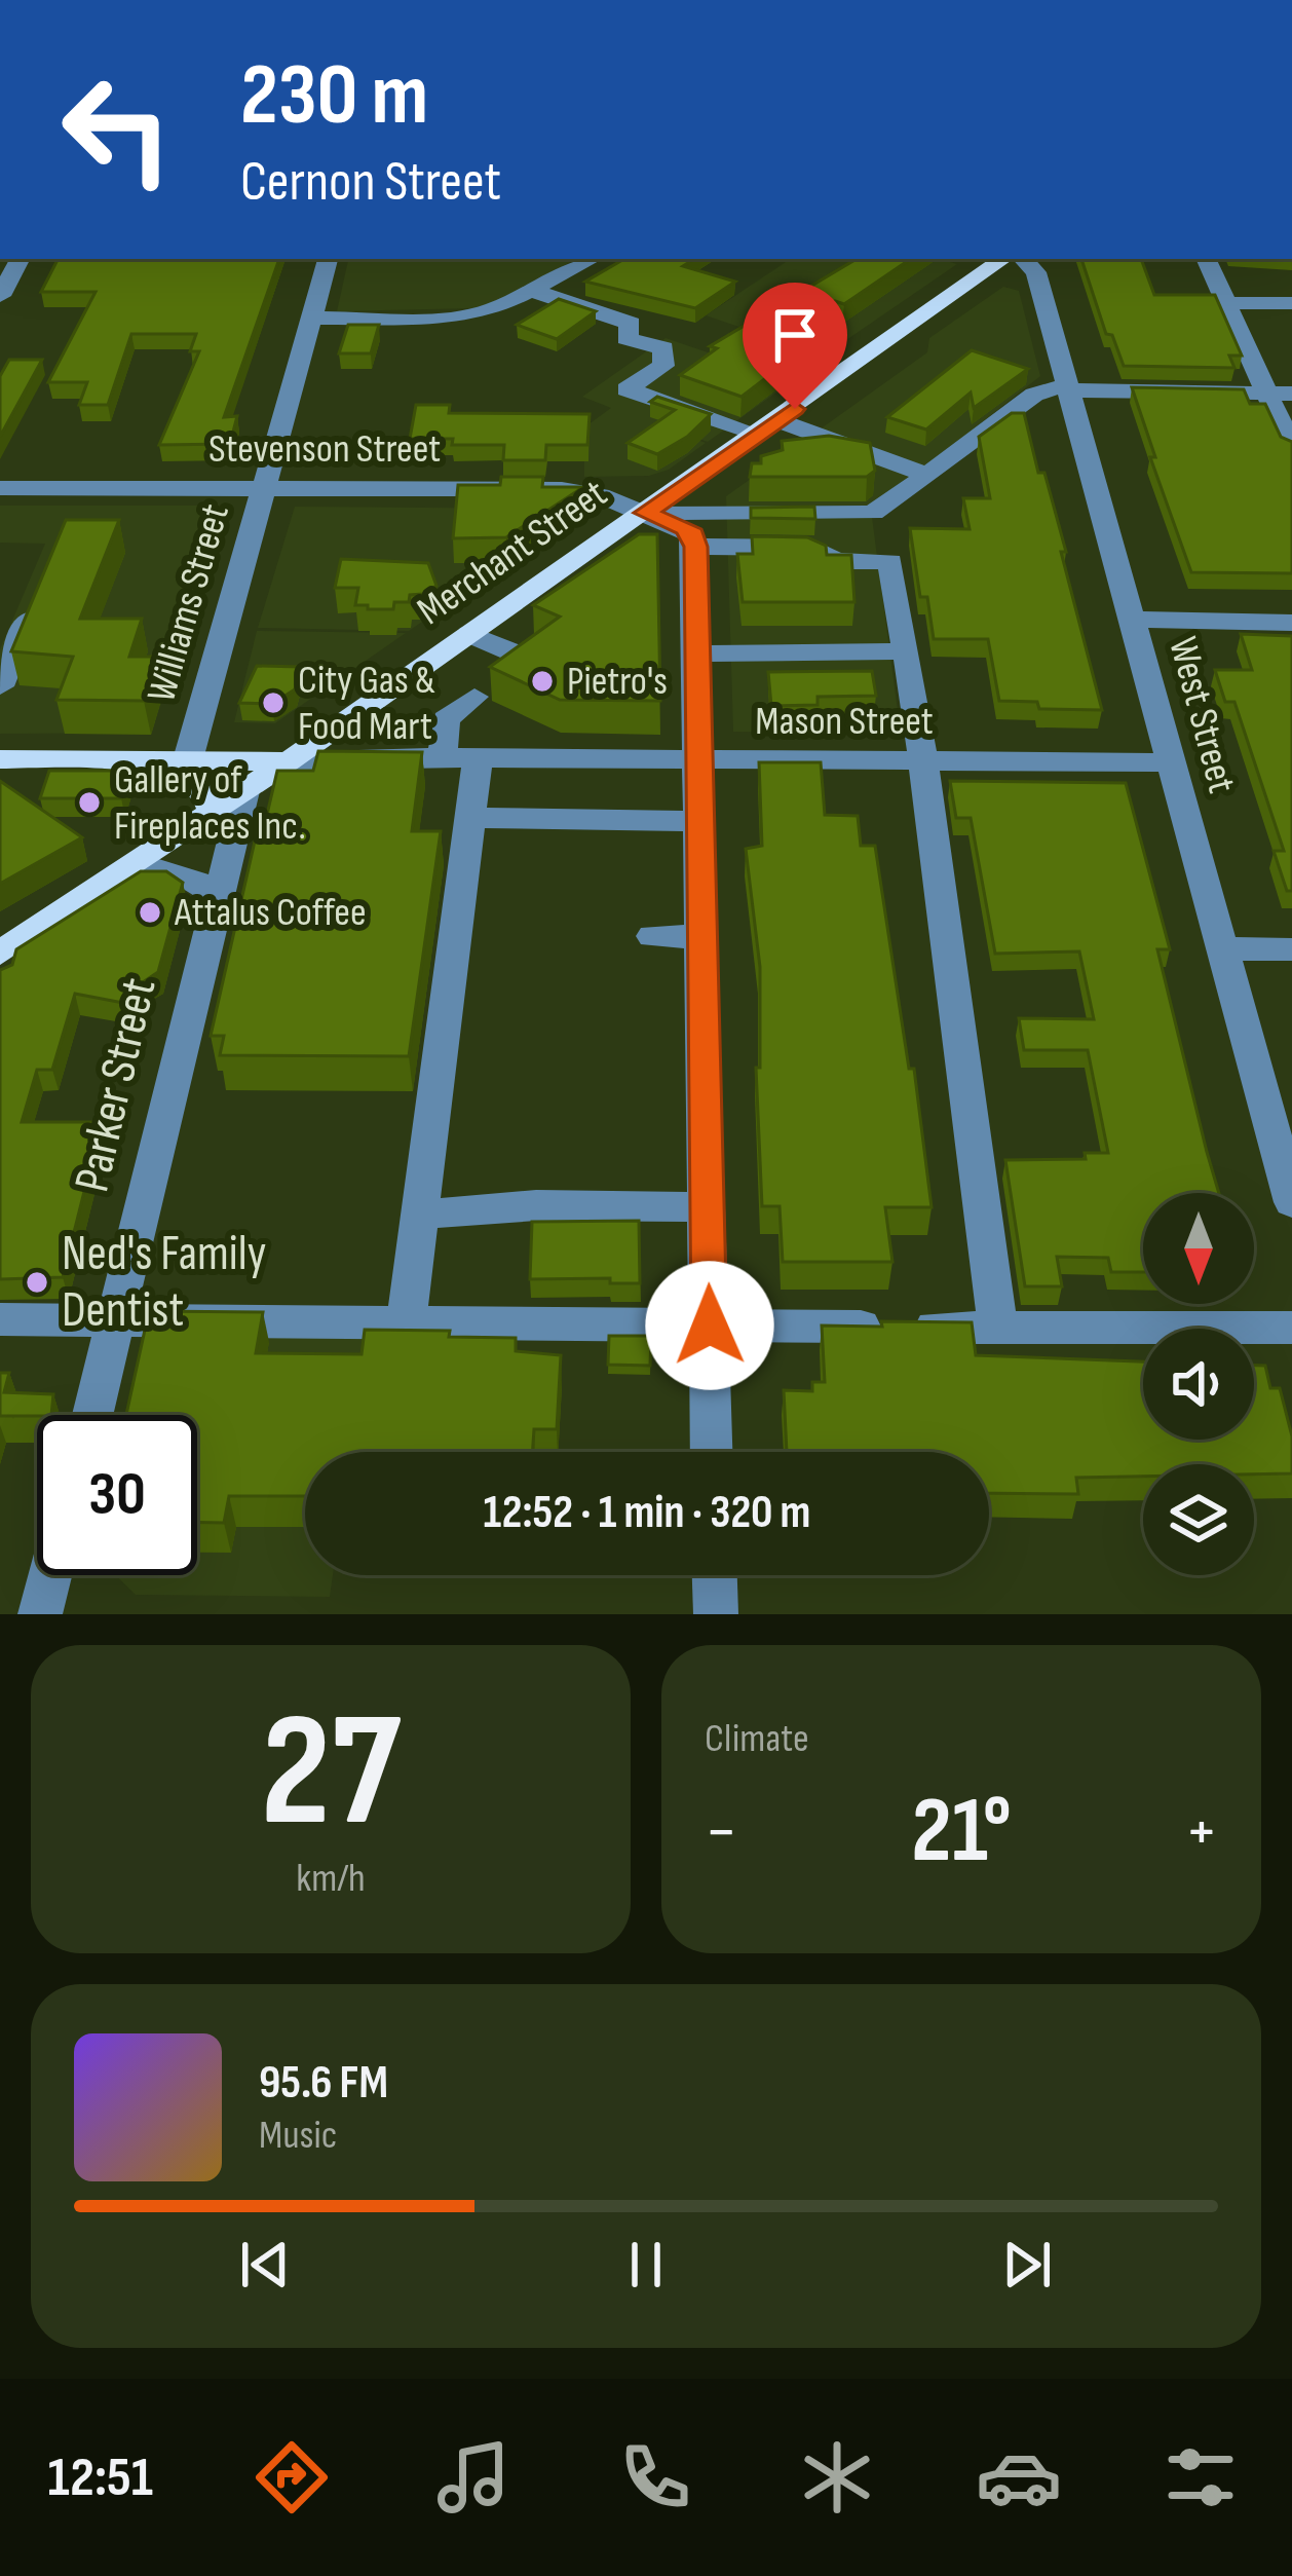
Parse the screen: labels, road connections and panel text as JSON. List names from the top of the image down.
{
  "streets": {
    "main road": ["Merchant Street", "Mason Street"],
    "street": [
      "Stevenson Street",
      "Williams Street",
      "West Street",
      "Parker Street"
    ]
  },
  "crossings": [
    ["Stevenson Street", "Merchant Street"],
    ["Stevenson Street", "Williams Street"],
    ["Merchant Street", "Mason Street"],
    ["Merchant Street", "Parker Street"],
    ["Williams Street", "Mason Street"],
    ["West Street", "Mason Street"]
  ],
  "places": [
    "Pietro's",
    "City Gas & Food Mart",
    "Gallery of Fireplaces Inc.",
    "Attalus Coffee",
    "Ned's Family Dentist"
  ],
  "north": "bottom",
  "page": {
    "turn": ["230 m", "Cernon Street"],
    "limit": "30",
    "trip": "12:52 · 1 min · 320 m",
    "tile": [
      ["27", "km/h"],
      "Climate"
    ],
    "heat": ["−", "21°", "+"],
    "song": ["95.6 FM", "Music"],
    "tabs": "12:51"
  }
}
